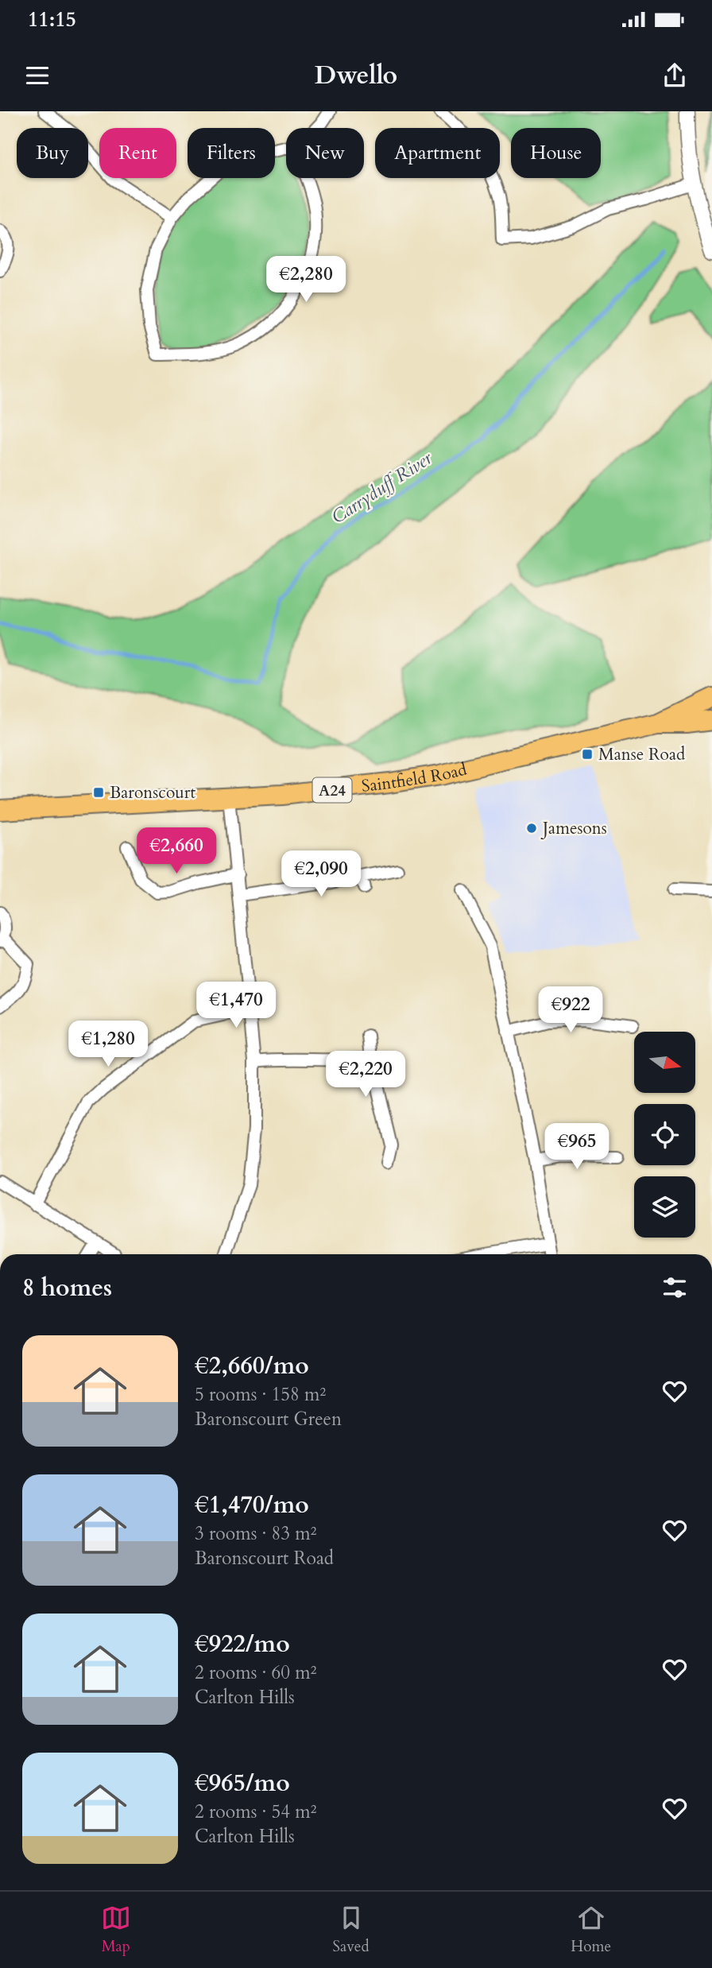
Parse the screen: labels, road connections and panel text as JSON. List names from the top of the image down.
{
  "streets": {
    "highway": ["Saintfield Road", "A24"]
  },
  "water": ["Carryduff River"],
  "places": {
    "transit": ["Manse Road", "Baronscourt"],
    "other": ["Jamesons"]
  },
  "north": "right",
  "page": {
    "status": "11:15",
    "header": "Dwello",
    "chip": [
      "Buy",
      "Rent",
      "Filters",
      "New",
      "Apartment",
      "House"
    ],
    "price": [
      "€2,280",
      "€2,660",
      "€2,090",
      "€1,470",
      "€922",
      "€1,280",
      "€2,220",
      "€965"
    ],
    "heading": "8 homes",
    "list": [
      {
        "name": "€2,660/mo",
        "note": "5 rooms · 158 m² · Baronscourt Green"
      },
      {
        "name": "€1,470/mo",
        "note": "3 rooms · 83 m² · Baronscourt Road"
      },
      {
        "name": "€922/mo",
        "note": "2 rooms · 60 m² · Carlton Hills"
      },
      {
        "name": "€965/mo",
        "note": "2 rooms · 54 m² · Carlton Hills"
      }
    ],
    "tabs": ["Map", "Saved", "Home"]
  }
}
